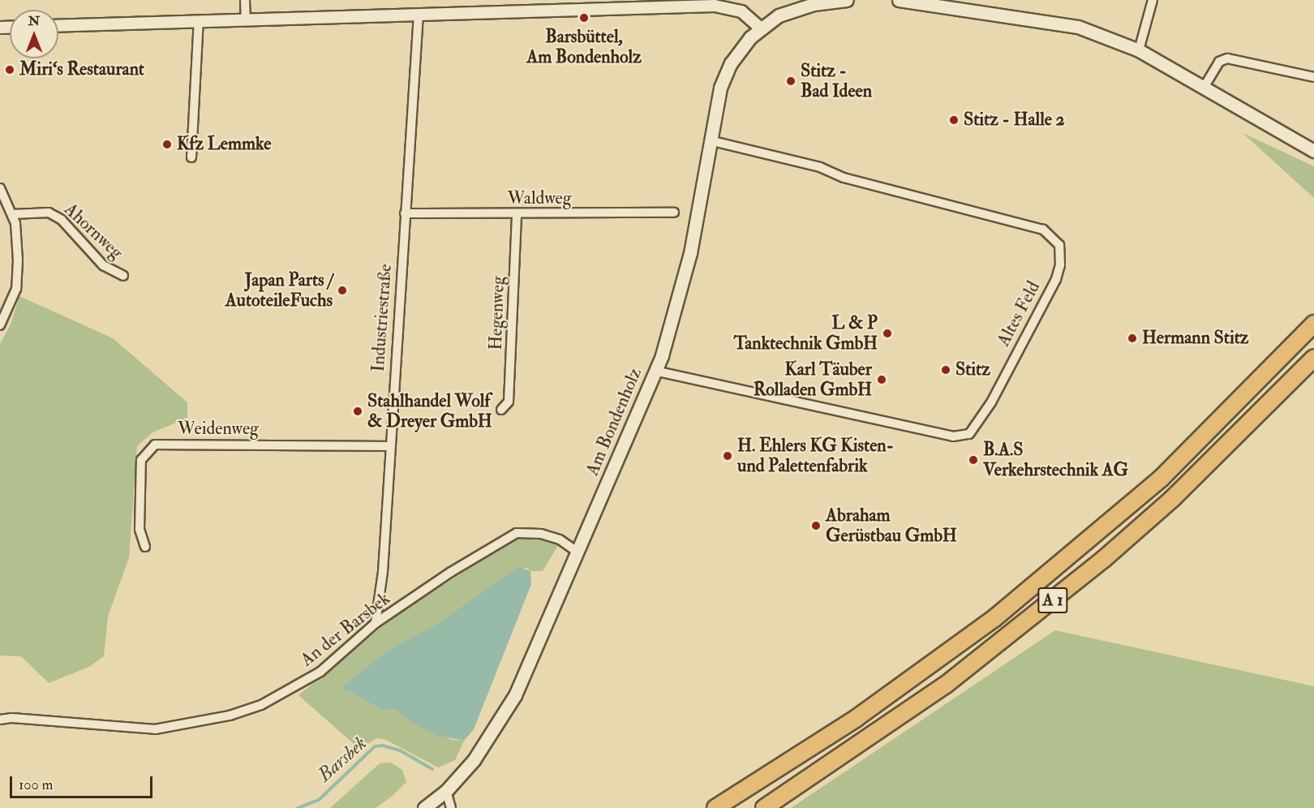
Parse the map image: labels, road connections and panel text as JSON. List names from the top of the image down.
{
  "streets": {
    "highway": ["A 1"],
    "main road": ["Am Bondenholz"],
    "street": [
      "Waldweg",
      "Ahornweg",
      "Hegenweg",
      "Altes Feld",
      "Industriestraße",
      "Weidenweg",
      "An der Barsbek"
    ]
  },
  "crossings": [
    ["Waldweg", "Hegenweg"],
    ["Waldweg", "Industriestraße"],
    ["Altes Feld", "Am Bondenholz"],
    ["Industriestraße", "Weidenweg"],
    ["Industriestraße", "An der Barsbek"],
    ["Am Bondenholz", "An der Barsbek"]
  ],
  "water": ["Barsbek"],
  "places": [
    "Barsbüttel, Am Bondenholz",
    "Miri‘s Restaurant",
    "Stitz - Bad Ideen",
    "Stitz - Halle 2",
    "Kfz Lemmke",
    "Japan Parts / AutoteileFuchs",
    "L & P Tanktechnik GmbH",
    "Hermann Stitz",
    "Stitz",
    "Karl Täuber Rolladen GmbH",
    "Stahlhandel Wolf & Dreyer GmbH",
    "H. Ehlers KG Kisten- und Palettenfabrik",
    "B.A.S Verkehrstechnik AG",
    "Abraham Gerüstbau GmbH"
  ],
  "scale_bar": "100 m",
  "north": "top"
}
